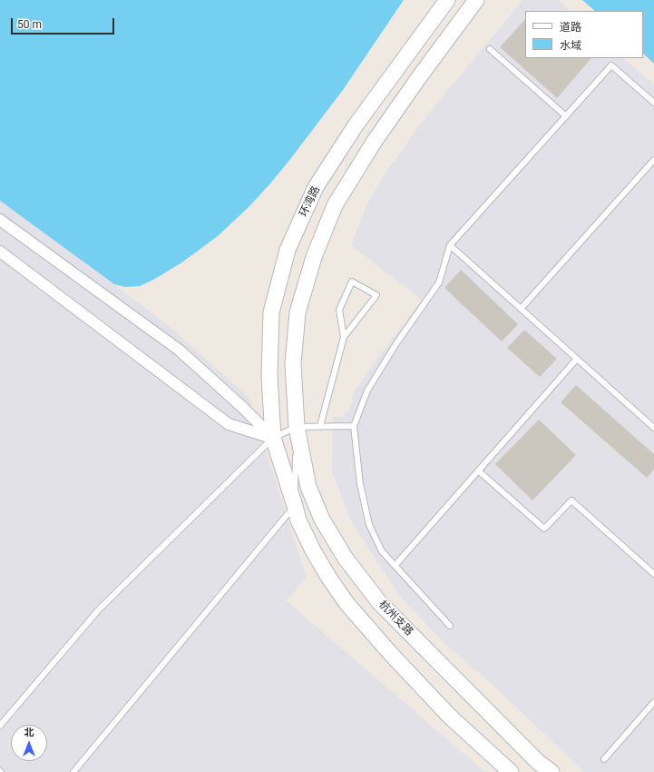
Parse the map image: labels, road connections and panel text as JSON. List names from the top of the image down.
{
  "streets": {
    "main road": ["环湾路", "杭州支路"]
  },
  "legend": ["道路", "水域"],
  "scale_bar": "50 m",
  "north": "top"
}
